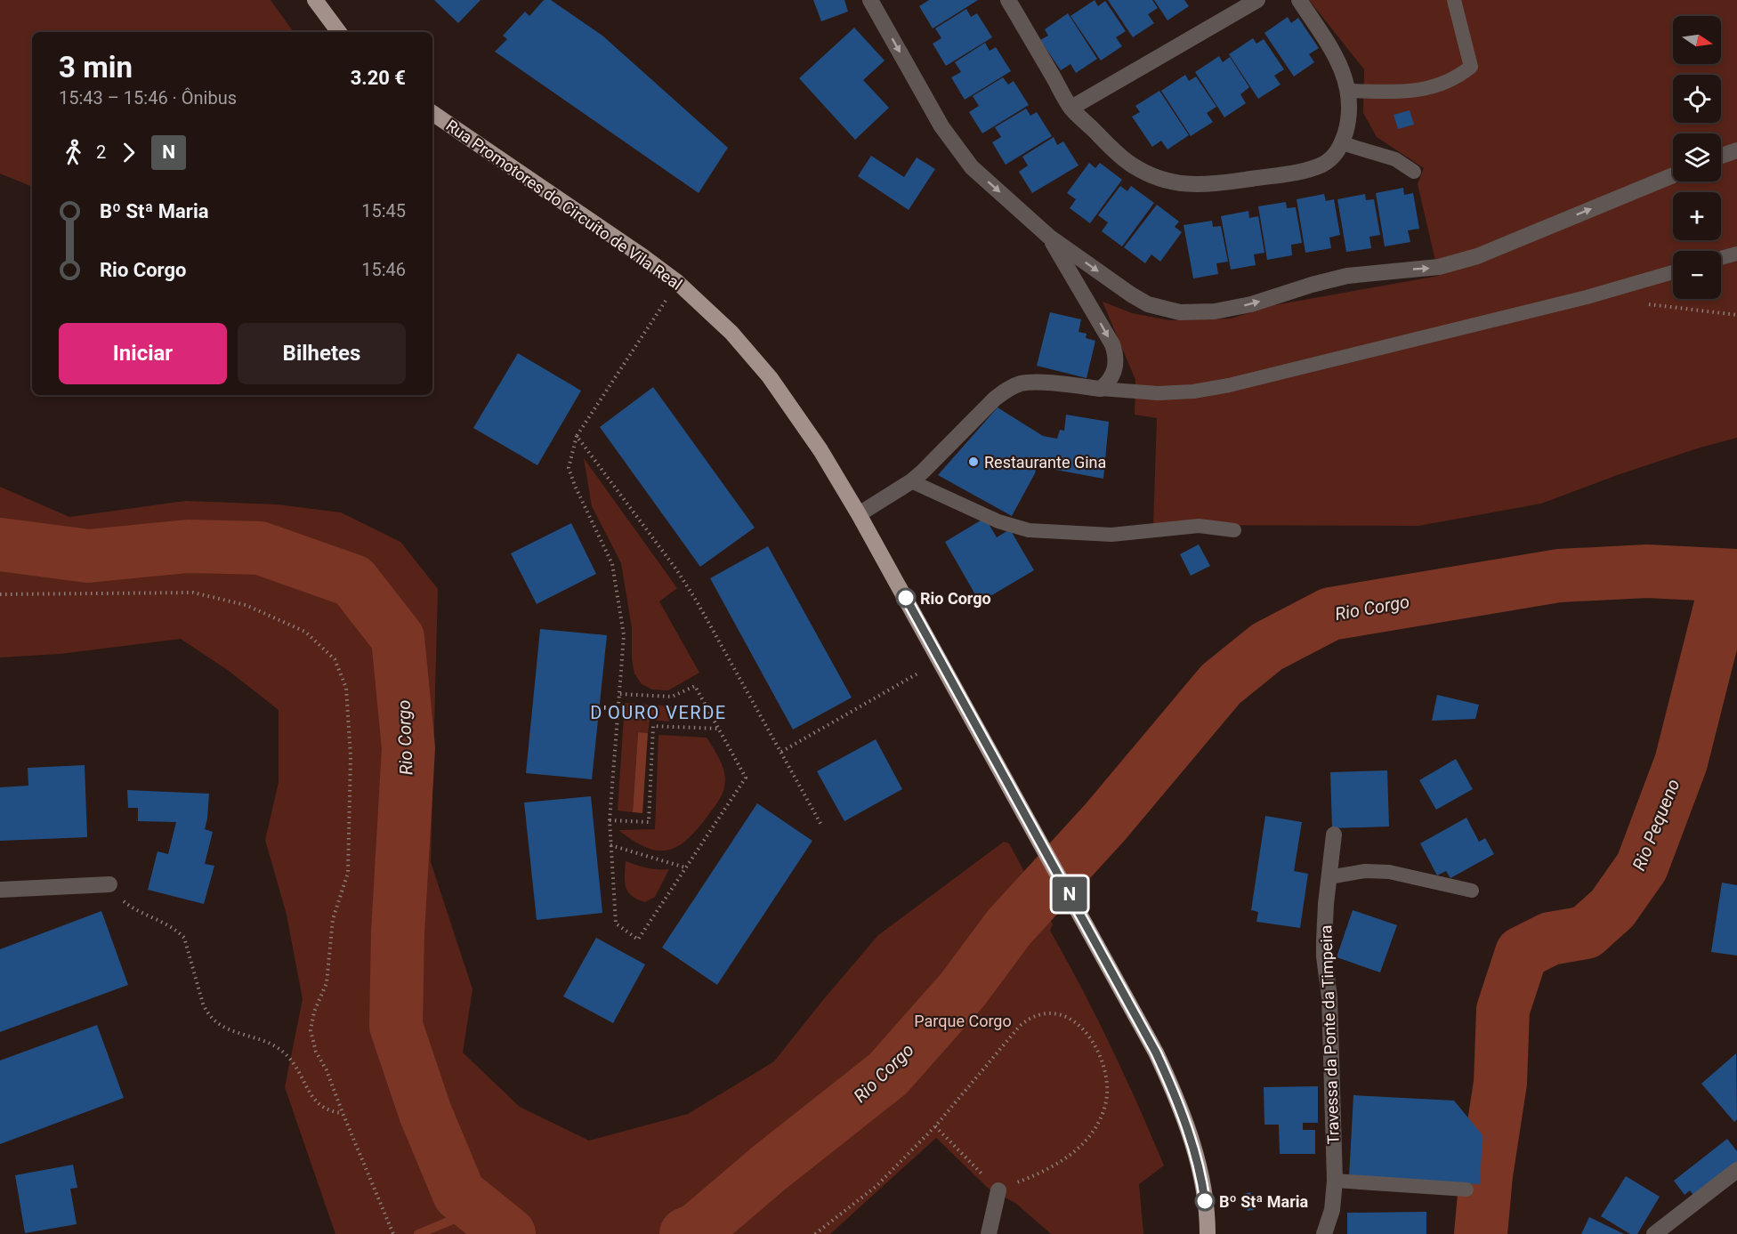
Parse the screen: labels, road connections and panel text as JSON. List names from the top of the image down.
{
  "streets": {
    "main road": ["Rua Promotores do Circuito de Vila Real"],
    "street": ["Travessa da Ponte da Timpeira"]
  },
  "districts": ["D'OURO VERDE"],
  "water": ["Rio Corgo", "Rio Pequeno"],
  "parks": ["Parque Corgo"],
  "places": ["Restaurante Gina", "Rio Corgo", "Bº Stª Maria"],
  "lines": ["bus line N"],
  "north": "right",
  "page": {
    "on_map": "N",
    "map_buttons": ["+", "−"],
    "heading": ["3 min", "15:43 – 15:46 · Ônibus", "3.20 €"],
    "legs": ["2", "N"],
    "list": [
      {
        "name": "Bº Stª Maria",
        "value": "15:45"
      },
      {
        "name": "Rio Corgo",
        "value": "15:46"
      }
    ],
    "buttons": ["Iniciar", "Bilhetes"]
  }
}
